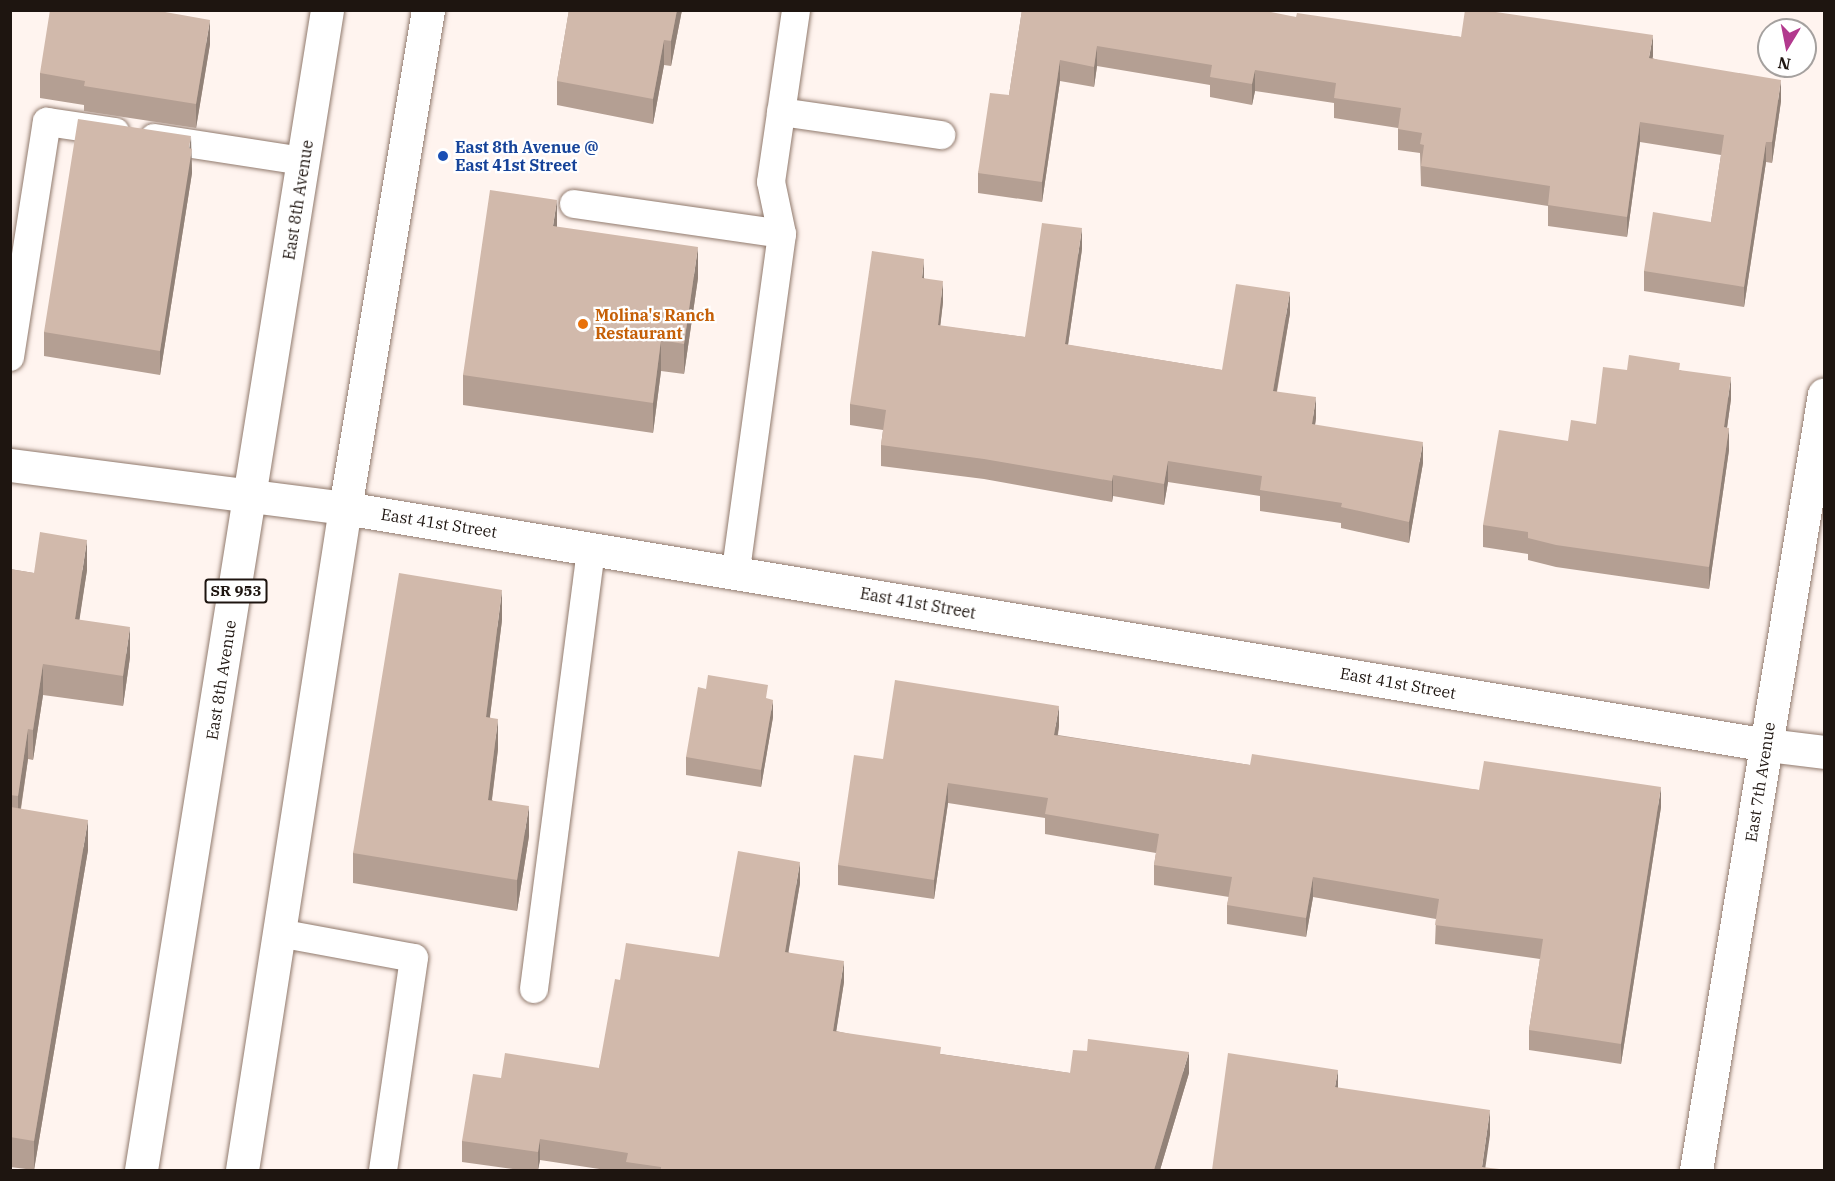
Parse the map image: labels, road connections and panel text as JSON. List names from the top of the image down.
{
  "streets": {
    "street": [
      "East 8th Avenue",
      "East 41st Street",
      "SR 953",
      "East 7th Avenue"
    ]
  },
  "crossings": [
    ["East 8th Avenue", "East 41st Street"],
    ["East 41st Street", "East 7th Avenue"]
  ],
  "places": ["East 8th Avenue @ East 41st Street", "Molina's Ranch Restaurant"],
  "north": "bottom"
}
